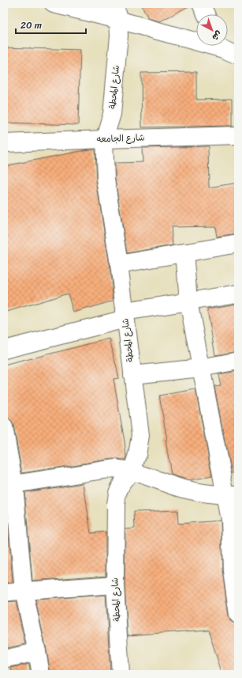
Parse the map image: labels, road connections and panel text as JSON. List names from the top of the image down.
{
  "streets": {
    "street": ["شارع المحطة", "شارع الجامعه"]
  },
  "crossings": [
    ["شارع المحطة", "شارع الجامعه"]
  ],
  "scale_bar": "20 m",
  "north": "bottom right"
}
